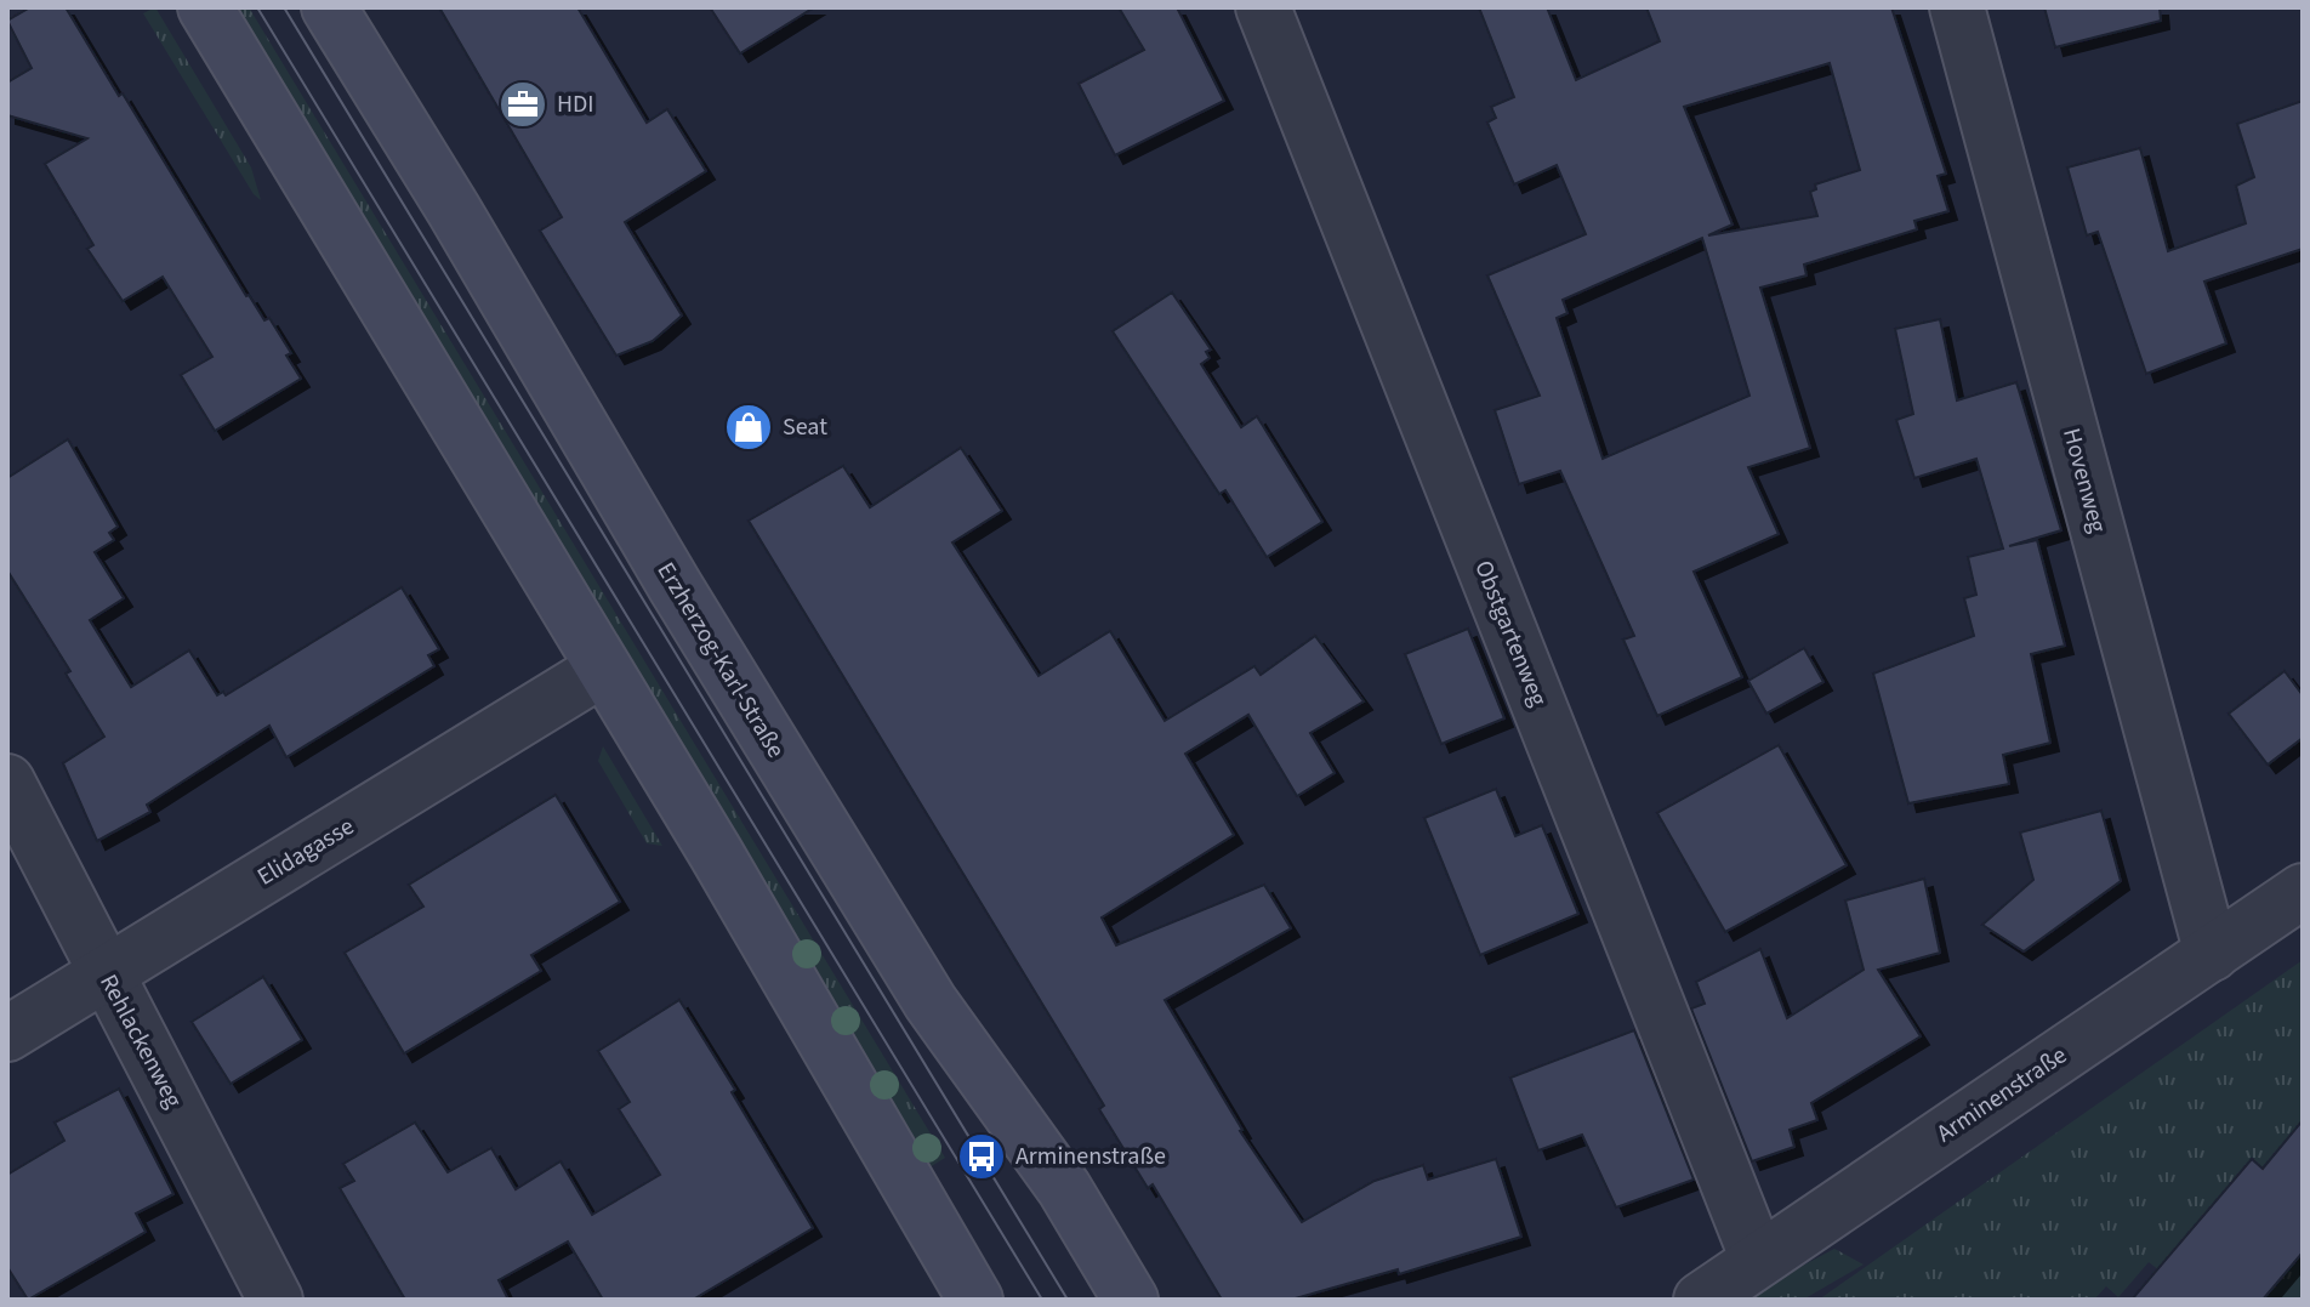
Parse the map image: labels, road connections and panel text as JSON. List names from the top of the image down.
{
  "streets": {
    "main road": ["Erzherzog-Karl-Straße"],
    "street": [
      "Hovenweg",
      "Obstgartenweg",
      "Elidagasse",
      "Rehlackenweg",
      "Arminenstraße"
    ]
  },
  "crossings": [
    ["Hovenweg", "Arminenstraße"],
    ["Obstgartenweg", "Arminenstraße"],
    ["Elidagasse", "Rehlackenweg"]
  ],
  "places": {
    "office": ["HDI"],
    "shop": ["Seat"],
    "bus stop": ["Arminenstraße"]
  }
}
